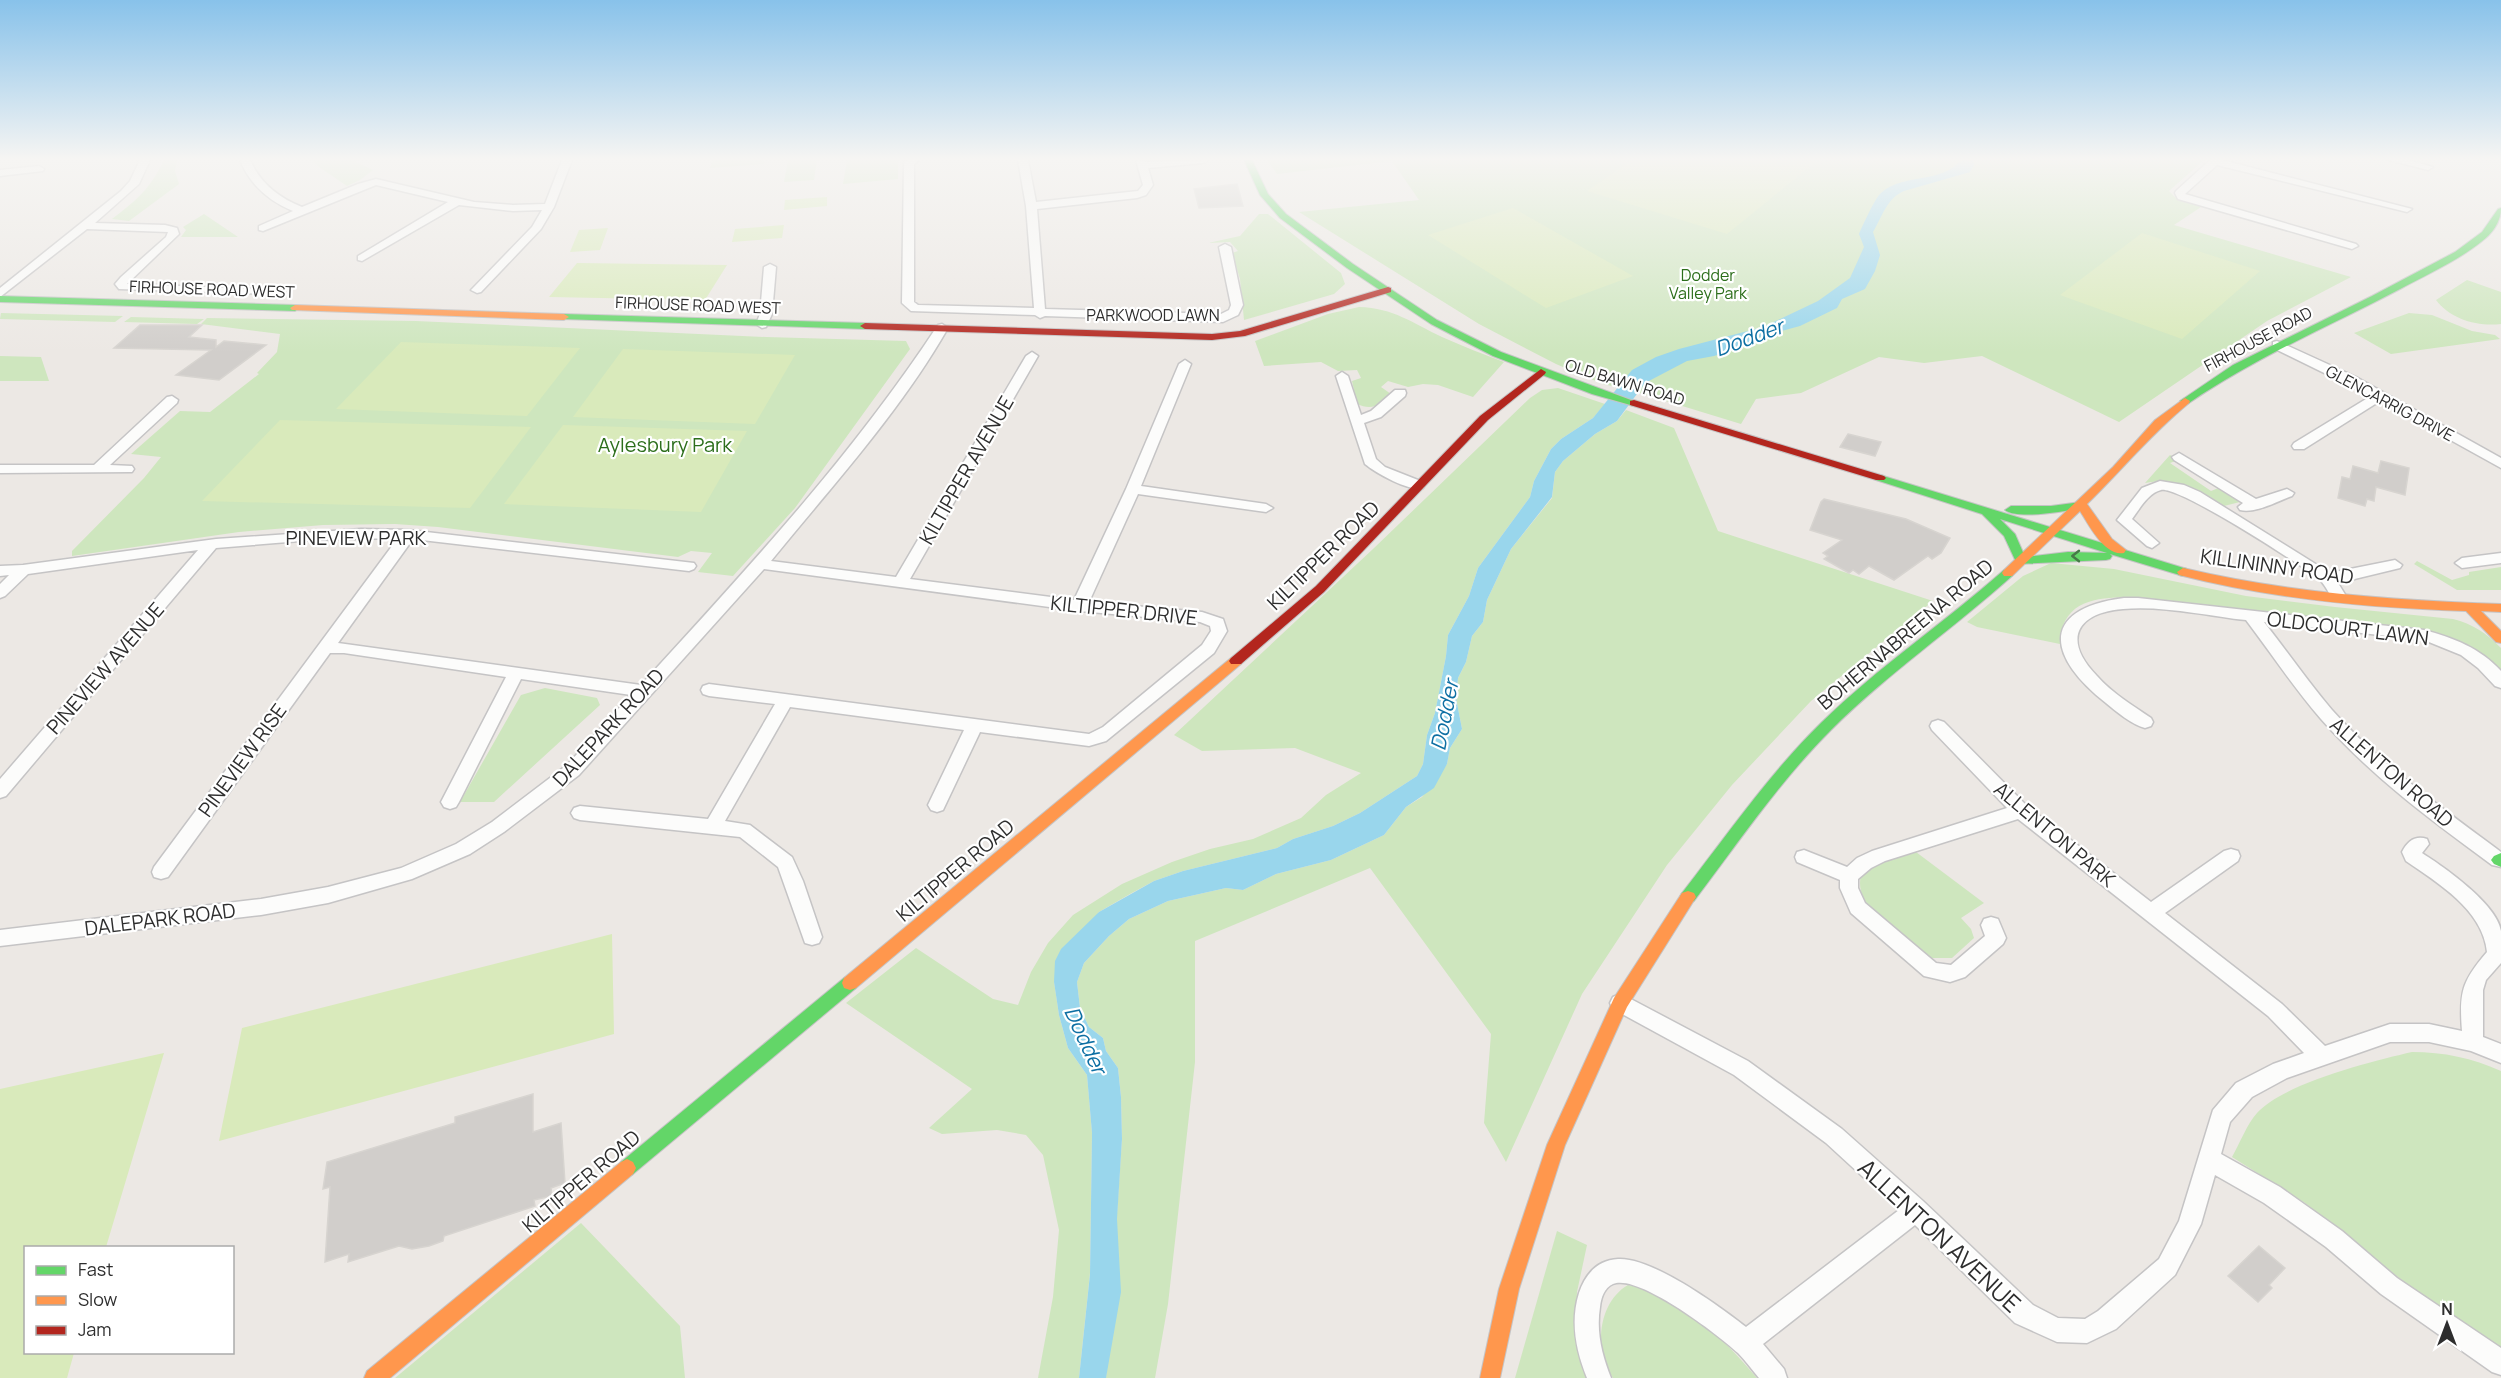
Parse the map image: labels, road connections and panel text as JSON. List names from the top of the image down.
{
  "streets": {
    "main road": [
      "FIRHOUSE ROAD WEST",
      "FIRHOUSE ROAD",
      "OLD BAWN ROAD",
      "KILTIPPER ROAD",
      "KILLININNY ROAD",
      "BOHERNABREENA ROAD"
    ],
    "street": [
      "PARKWOOD LAWN",
      "GLENCARRIG DRIVE",
      "KILTIPPER AVENUE",
      "PINEVIEW PARK",
      "KILTIPPER DRIVE",
      "OLDCOURT LAWN",
      "PINEVIEW AVENUE",
      "DALEPARK ROAD",
      "PINEVIEW RISE",
      "ALLENTON ROAD",
      "ALLENTON PARK",
      "ALLENTON AVENUE"
    ]
  },
  "crossings": [
    ["FIRHOUSE ROAD WEST", "OLD BAWN ROAD"],
    ["FIRHOUSE ROAD WEST", "DALEPARK ROAD"],
    ["FIRHOUSE ROAD", "OLD BAWN ROAD"],
    ["FIRHOUSE ROAD", "GLENCARRIG DRIVE"],
    ["FIRHOUSE ROAD", "KILLININNY ROAD"],
    ["FIRHOUSE ROAD", "BOHERNABREENA ROAD"],
    ["OLD BAWN ROAD", "KILTIPPER ROAD"],
    ["OLD BAWN ROAD", "KILLININNY ROAD"],
    ["OLD BAWN ROAD", "BOHERNABREENA ROAD"],
    ["KILTIPPER AVENUE", "KILTIPPER DRIVE"],
    ["PINEVIEW PARK", "PINEVIEW AVENUE"],
    ["PINEVIEW PARK", "PINEVIEW RISE"],
    ["KILLININNY ROAD", "BOHERNABREENA ROAD"],
    ["KILTIPPER DRIVE", "DALEPARK ROAD"],
    ["OLDCOURT LAWN", "ALLENTON ROAD"],
    ["BOHERNABREENA ROAD", "ALLENTON AVENUE"],
    ["ALLENTON PARK", "ALLENTON AVENUE"]
  ],
  "water": ["Dodder"],
  "parks": ["Dodder Valley Park", "Aylesbury Park"],
  "legend": ["Fast", "Slow", "Jam"],
  "north": "top"
}
